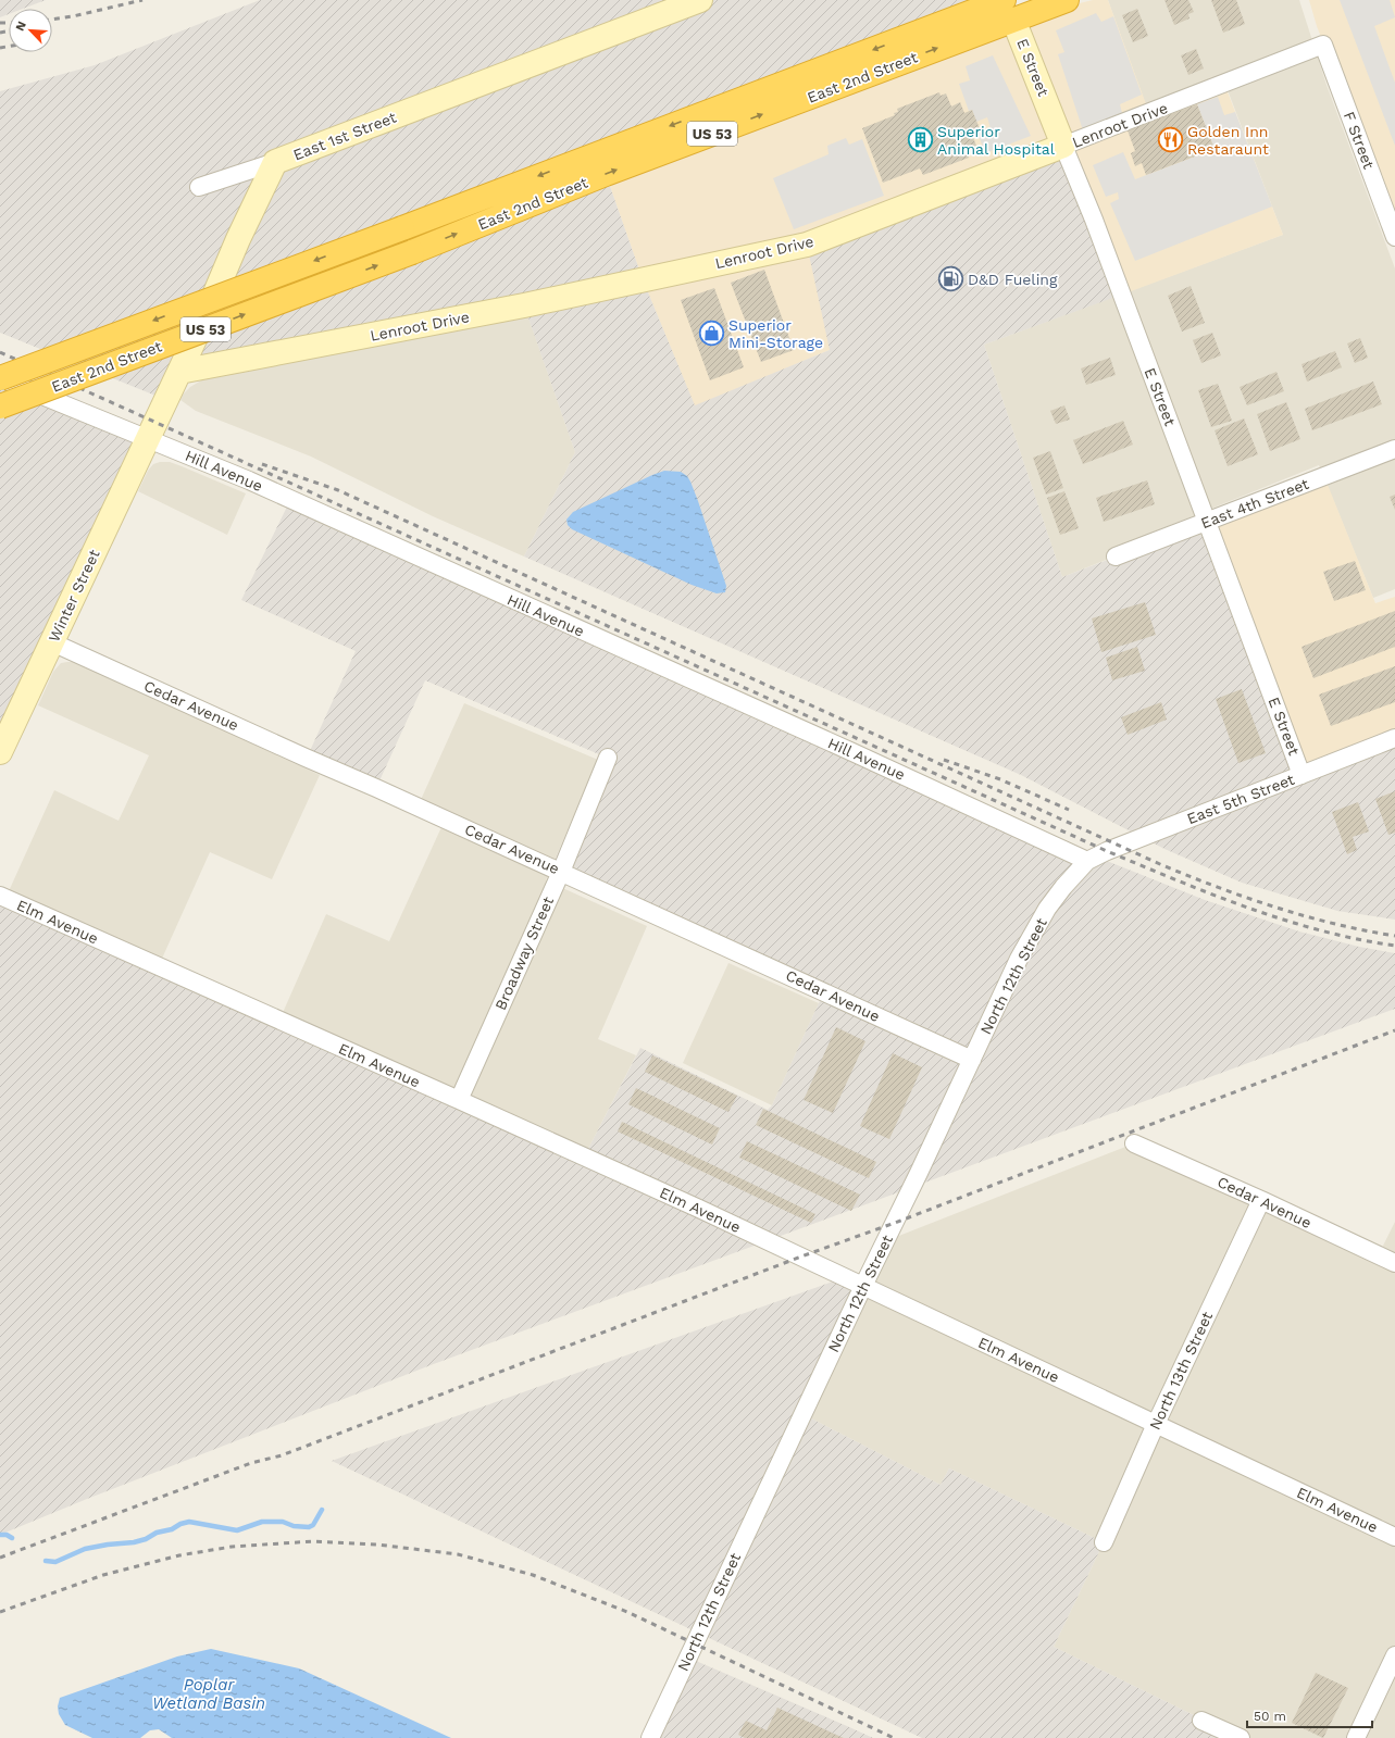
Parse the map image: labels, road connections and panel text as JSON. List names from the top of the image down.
{
  "streets": {
    "highway": ["East 2nd Street", "US 53"],
    "street": [
      "E Street",
      "Lenroot Drive",
      "East 1st Street",
      "F Street",
      "Hill Avenue",
      "East 4th Street",
      "Winter Street",
      "Cedar Avenue",
      "East 5th Street",
      "Elm Avenue",
      "Broadway Street",
      "North 12th Street",
      "North 13th Street"
    ]
  },
  "crossings": [
    ["E Street", "East 2nd Street"],
    ["E Street", "Lenroot Drive"],
    ["E Street", "East 4th Street"],
    ["E Street", "East 5th Street"],
    ["East 2nd Street", "Hill Avenue"],
    ["Lenroot Drive", "East 1st Street"],
    ["Lenroot Drive", "F Street"],
    ["East 1st Street", "Hill Avenue"],
    ["East 1st Street", "Winter Street"],
    ["Hill Avenue", "Winter Street"],
    ["Hill Avenue", "East 5th Street"],
    ["Hill Avenue", "North 12th Street"],
    ["Winter Street", "Cedar Avenue"],
    ["Cedar Avenue", "Broadway Street"],
    ["Cedar Avenue", "North 12th Street"],
    ["Cedar Avenue", "North 13th Street"],
    ["East 5th Street", "North 12th Street"],
    ["Elm Avenue", "Broadway Street"],
    ["Elm Avenue", "North 12th Street"],
    ["Elm Avenue", "North 13th Street"]
  ],
  "water": ["Poplar Wetland Basin"],
  "places": {
    "building": ["Superior Animal Hospital"],
    "restaurant": ["Golden Inn Restaraunt"],
    "fuel station": ["D&D Fueling"],
    "shop": ["Superior Mini-Storage"]
  },
  "scale_bar": "50 m",
  "north": "top left"
}
